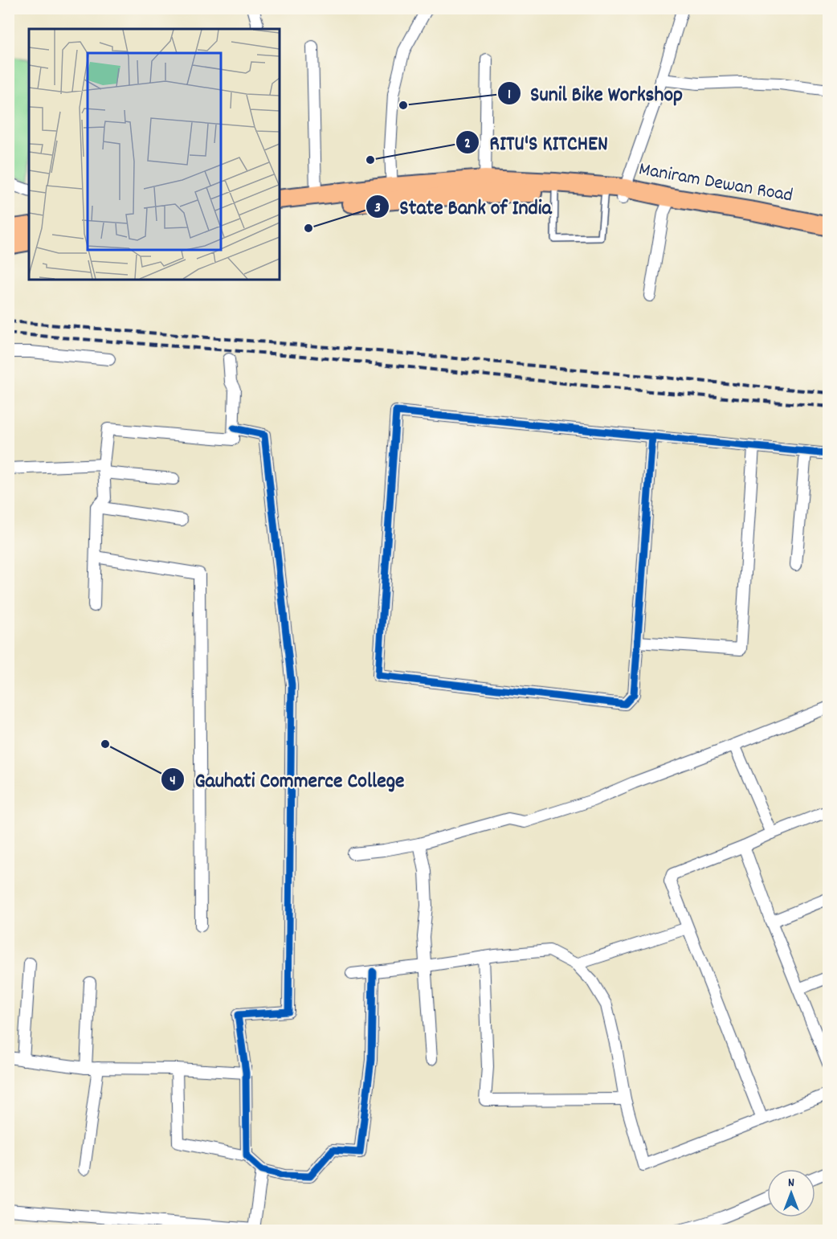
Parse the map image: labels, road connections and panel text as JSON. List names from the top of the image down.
{
  "streets": {
    "main road": ["Maniram Dewan Road"]
  },
  "places": [
    "Sunil Bike Workshop",
    "RITU'S KITCHEN",
    "State Bank of India",
    "Gauhati Commerce College"
  ],
  "north": "top"
}
